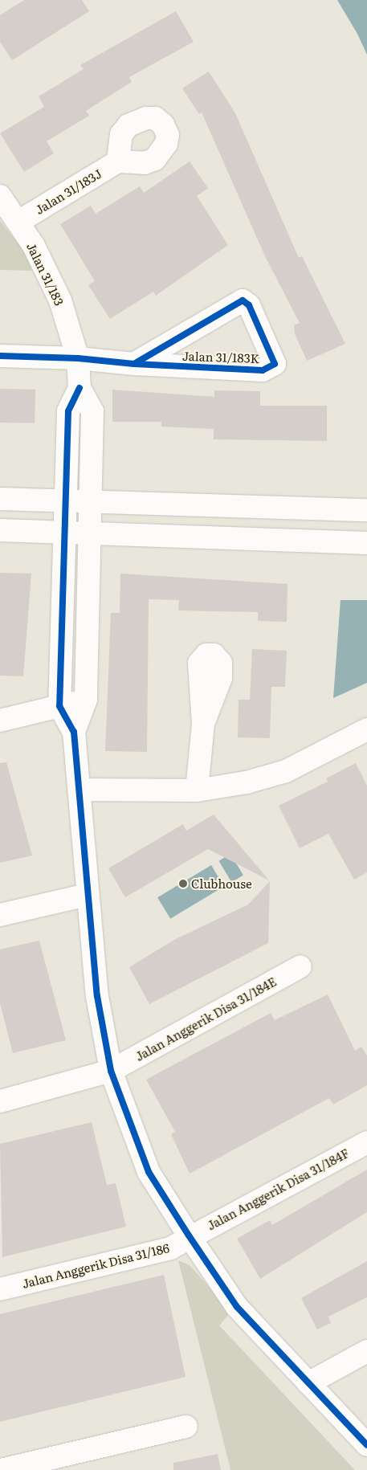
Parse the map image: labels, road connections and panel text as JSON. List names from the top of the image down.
{
  "streets": {
    "street": [
      "Jalan 31/183J",
      "Jalan 31/183",
      "Jalan 31/183K",
      "Jalan Anggerik Disa 31/184E",
      "Jalan Anggerik Disa 31/184F",
      "Jalan Anggerik Disa 31/186"
    ]
  },
  "crossings": [
    ["Jalan 31/183J", "Jalan 31/183"],
    ["Jalan 31/183", "Jalan 31/183K"],
    ["Jalan Anggerik Disa 31/184F", "Jalan Anggerik Disa 31/186"]
  ],
  "places": ["Clubhouse"]
}
